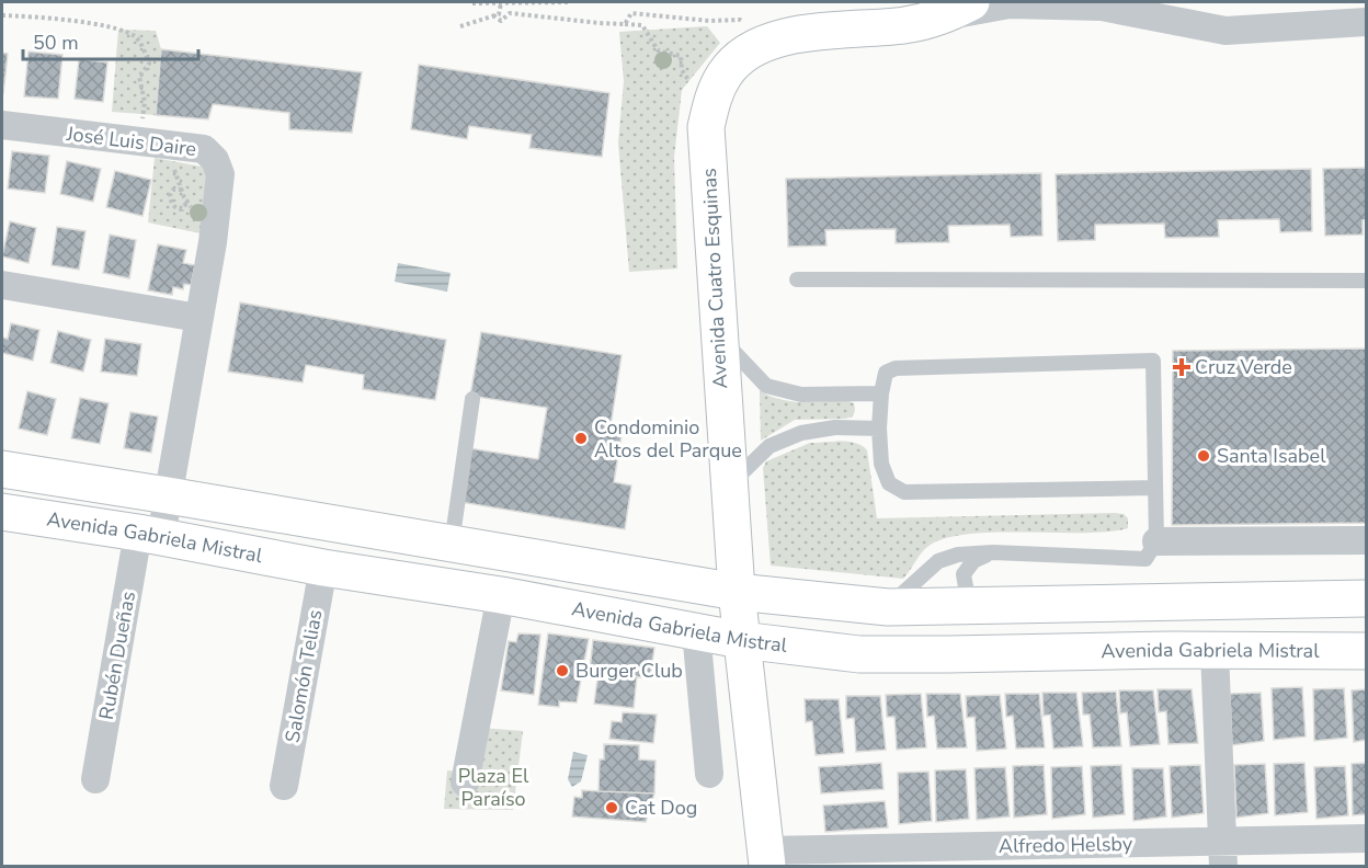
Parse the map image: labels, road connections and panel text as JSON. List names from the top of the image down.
{
  "streets": {
    "main road": ["Avenida Cuatro Esquinas", "Avenida Gabriela Mistral"],
    "street": [
      "José Luis Daire",
      "Rubén Dueñas",
      "Salomón Telias",
      "Alfredo Helsby"
    ]
  },
  "crossings": [
    ["José Luis Daire", "Avenida Gabriela Mistral"],
    ["José Luis Daire", "Rubén Dueñas"],
    ["Avenida Cuatro Esquinas", "Avenida Gabriela Mistral"],
    ["Avenida Cuatro Esquinas", "Alfredo Helsby"],
    ["Avenida Gabriela Mistral", "Rubén Dueñas"],
    ["Avenida Gabriela Mistral", "Salomón Telias"]
  ],
  "parks": ["Plaza El Paraíso"],
  "places": {
    "health": ["Cruz Verde"],
    "other": [
      "Condominio Altos del Parque",
      "Santa Isabel",
      "Burger Club",
      "Cat Dog"
    ]
  },
  "scale_bar": "50 m"
}
